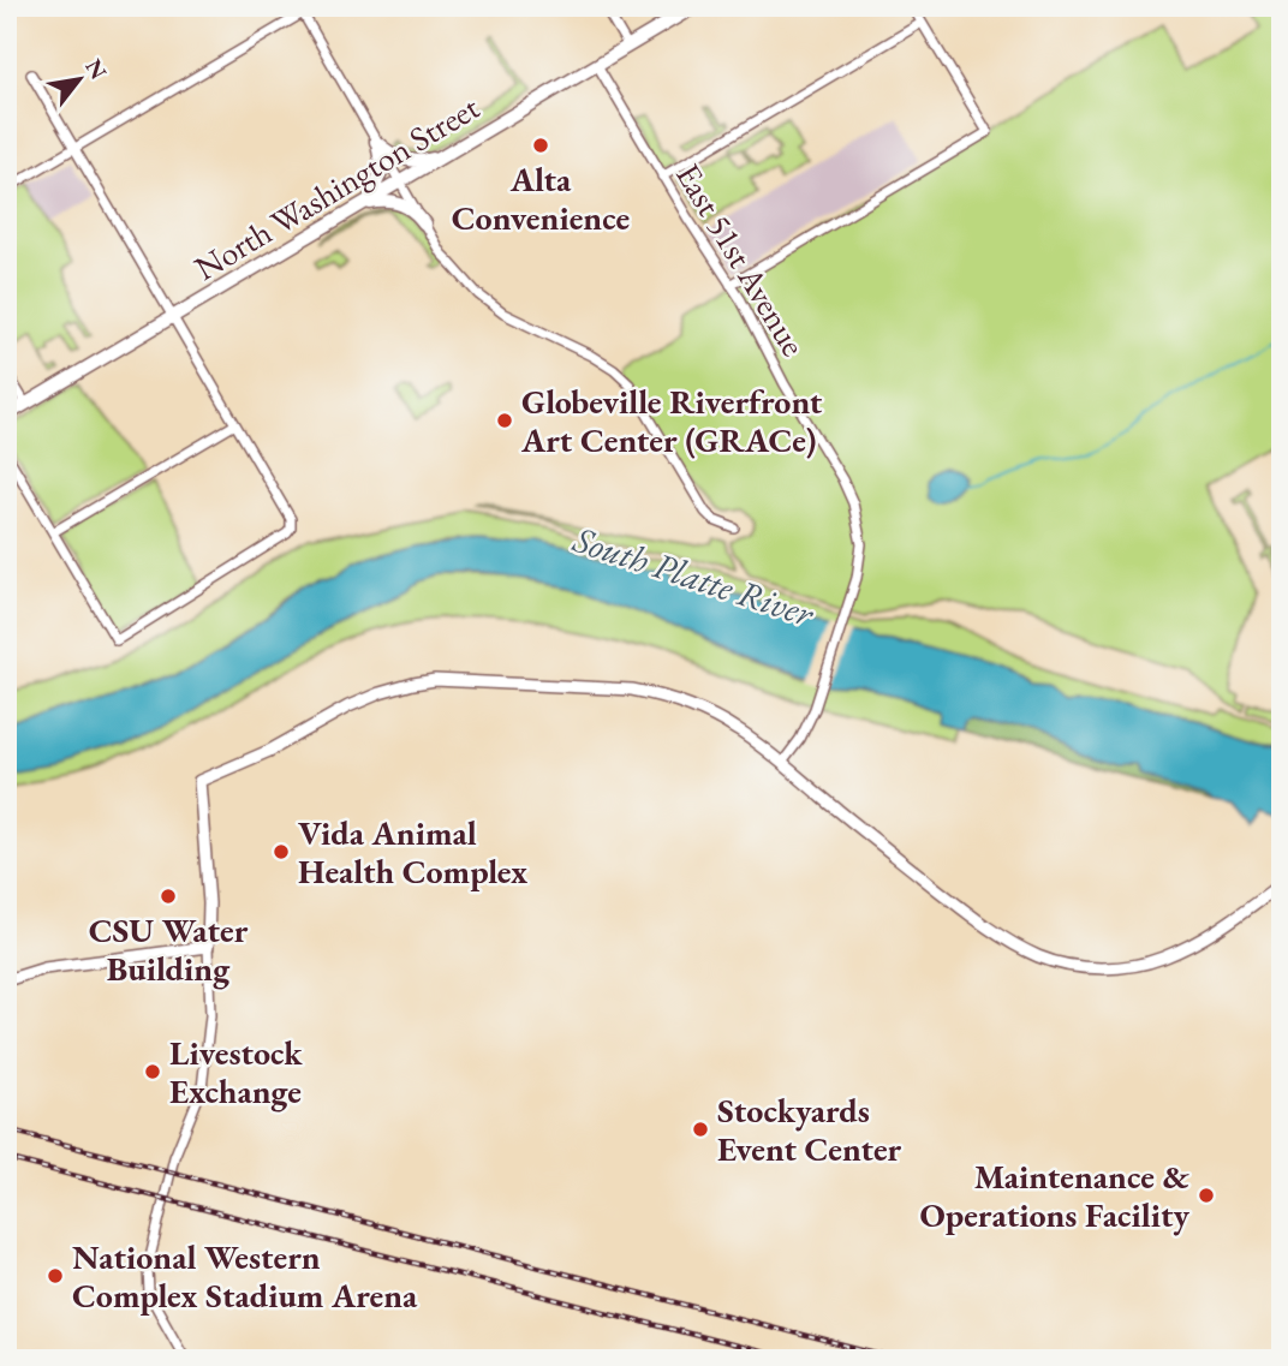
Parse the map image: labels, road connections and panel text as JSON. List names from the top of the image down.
{
  "streets": {
    "main road": ["North Washington Street"],
    "street": ["East 51st Avenue"]
  },
  "crossings": [
    ["North Washington Street", "East 51st Avenue"]
  ],
  "water": ["South Platte River"],
  "places": [
    "Alta Convenience",
    "Globeville Riverfront Art Center (GRACe)",
    "Vida Animal Health Complex",
    "CSU Water Building",
    "Livestock Exchange",
    "Stockyards Event Center",
    "Maintenance & Operations Facility",
    "National Western Complex Stadium Arena"
  ],
  "north": "top right"
}
